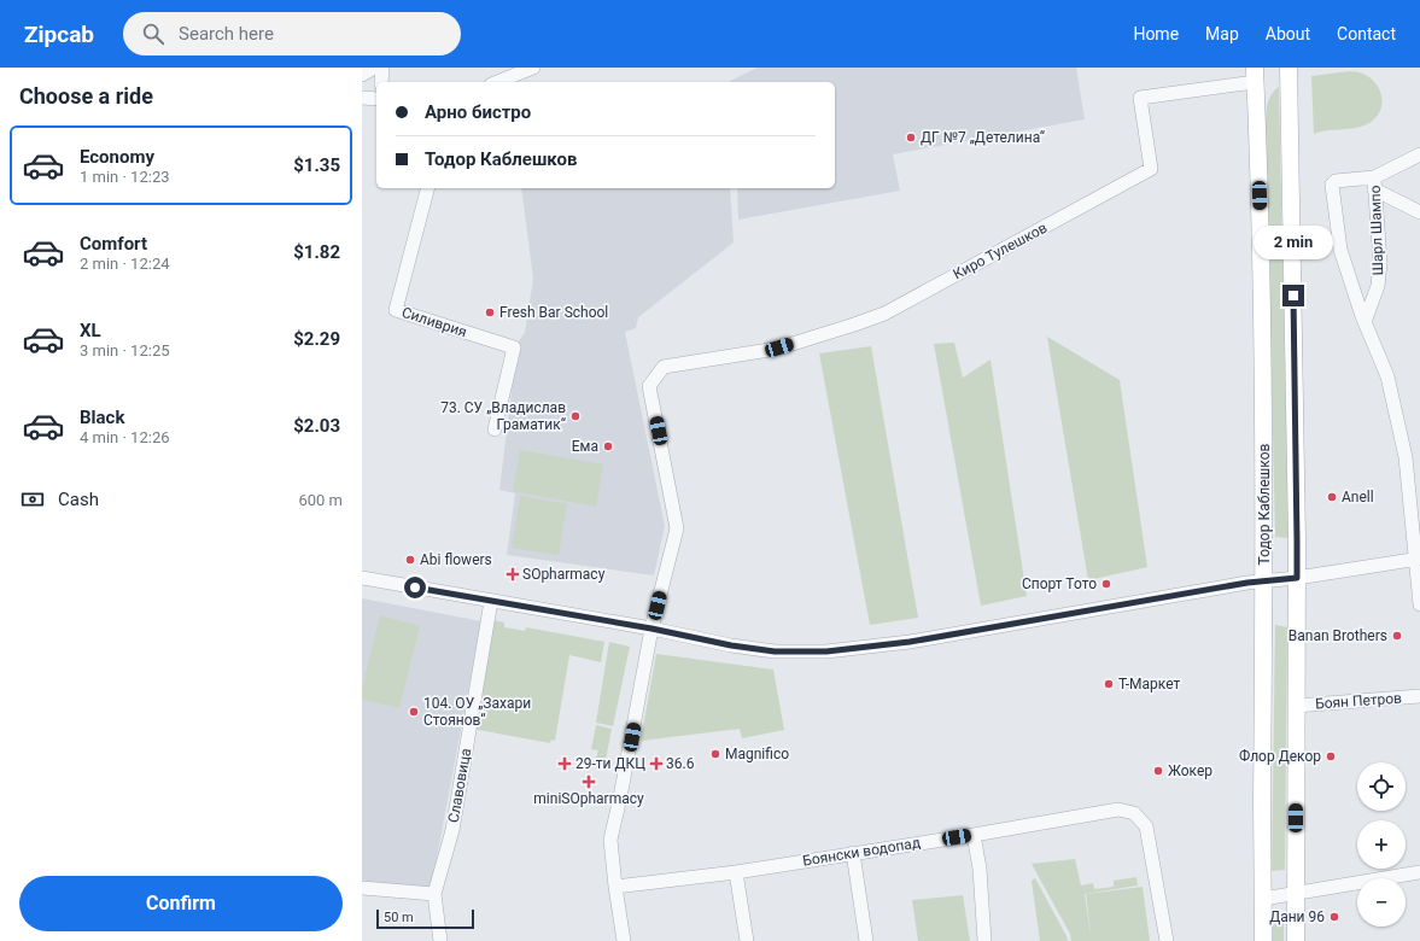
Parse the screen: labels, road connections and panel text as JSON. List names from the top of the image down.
{
  "streets": {
    "main road": ["Тодор Каблешков"],
    "street": [
      "Шарл Шампо",
      "Киро Тулешков",
      "Силиврия",
      "Боян Петров",
      "Славовица",
      "Боянски водопад"
    ]
  },
  "crossings": [
    ["Киро Тулешков", "Тодор Каблешков"]
  ],
  "places": {
    "other": [
      "ДГ №7 „Детелина“",
      "Fresh Bar School",
      "73. СУ „Владислав Граматик“",
      "Ема",
      "Anell",
      "Abi flowers",
      "Спорт Тото",
      "Banan Brothers",
      "Т-Маркет",
      "104. ОУ „Захари Стоянов“",
      "Magnifico",
      "Флор Декор",
      "Жокер",
      "Дани 96"
    ],
    "health": [
      "SOpharmacy",
      "29-ти ДКЦ",
      "36.6",
      "miniSOpharmacy"
    ]
  },
  "scale_bar": "50 m",
  "page": {
    "header": "Zipcab",
    "search": "Search here",
    "nav": [
      "Home",
      "Map",
      "About",
      "Contact"
    ],
    "heading": "Choose a ride",
    "banner": ["Арно бистро", "Тодор Каблешков"],
    "list": [
      {
        "name": "Economy",
        "note": "1 min · 12:23",
        "value": "$1.35"
      },
      {
        "name": "Comfort",
        "note": "2 min · 12:24",
        "value": "$1.82"
      },
      {
        "name": "XL",
        "note": "3 min · 12:25",
        "value": "$2.29"
      },
      {
        "name": "Black",
        "note": "4 min · 12:26",
        "value": "$2.03"
      }
    ],
    "bubble": "2 min",
    "pay": ["Cash", "600 m"],
    "map_buttons": ["+", "−"],
    "buttons": "Confirm",
    "scale": "50 m"
  }
}
